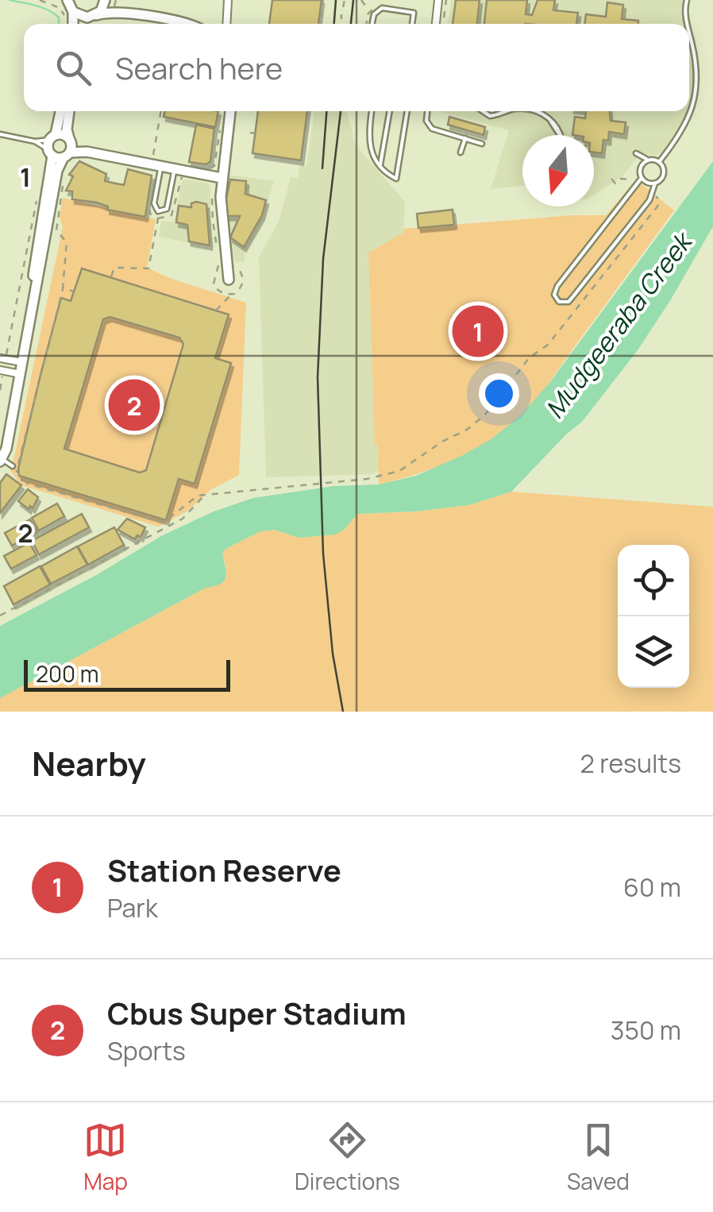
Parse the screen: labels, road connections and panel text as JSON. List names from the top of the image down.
{
  "water": ["Mudgeeraba Creek"],
  "scale_bar": "200 m",
  "north": "bottom",
  "page": {
    "search": "Search here",
    "pins": ["1", "2"],
    "scale": "200 m",
    "heading": ["Nearby", "2 results"],
    "list": [
      {
        "mark": "1",
        "name": "Station Reserve",
        "note": "Park",
        "value": "60 m"
      },
      {
        "mark": "2",
        "name": "Cbus Super Stadium",
        "note": "Sports",
        "value": "350 m"
      }
    ],
    "nav": ["Map", "Directions", "Saved"]
  },
  "grid": {
    "rows": ["1", "2"]
  }
}
